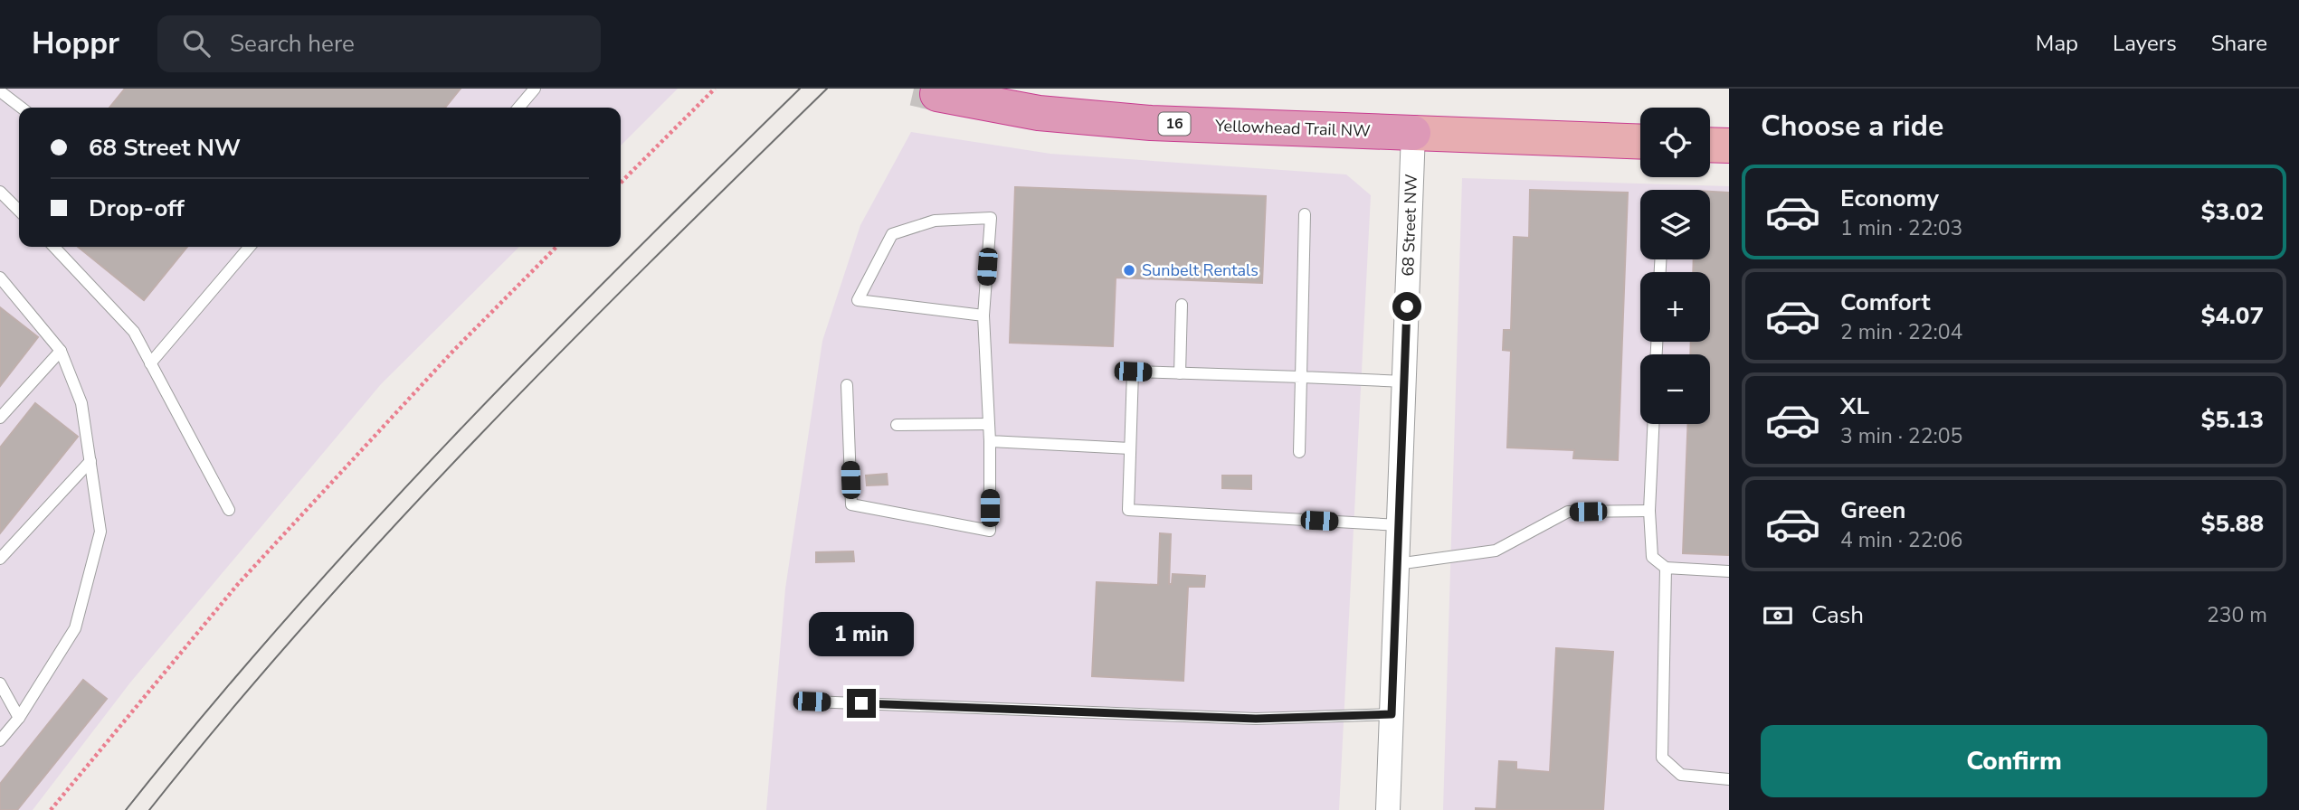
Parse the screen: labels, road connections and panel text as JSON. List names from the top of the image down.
{
  "streets": {
    "highway": ["16", "Yellowhead Trail NW"],
    "street": ["68 Street NW"]
  },
  "crossings": [
    ["Yellowhead Trail NW", "68 Street NW"]
  ],
  "places": ["Sunbelt Rentals"],
  "page": {
    "header": "Hoppr",
    "search": "Search here",
    "nav": ["Map", "Layers", "Share"],
    "heading": "Choose a ride",
    "map_buttons": ["+", "−"],
    "banner": ["68 Street NW", "Drop-off"],
    "list": [
      {
        "name": "Economy",
        "note": "1 min · 22:03",
        "value": "$3.02"
      },
      {
        "name": "Comfort",
        "note": "2 min · 22:04",
        "value": "$4.07"
      },
      {
        "name": "XL",
        "note": "3 min · 22:05",
        "value": "$5.13"
      },
      {
        "name": "Green",
        "note": "4 min · 22:06",
        "value": "$5.88"
      }
    ],
    "pay": ["Cash", "230 m"],
    "bubble": "1 min",
    "buttons": "Confirm"
  }
}
